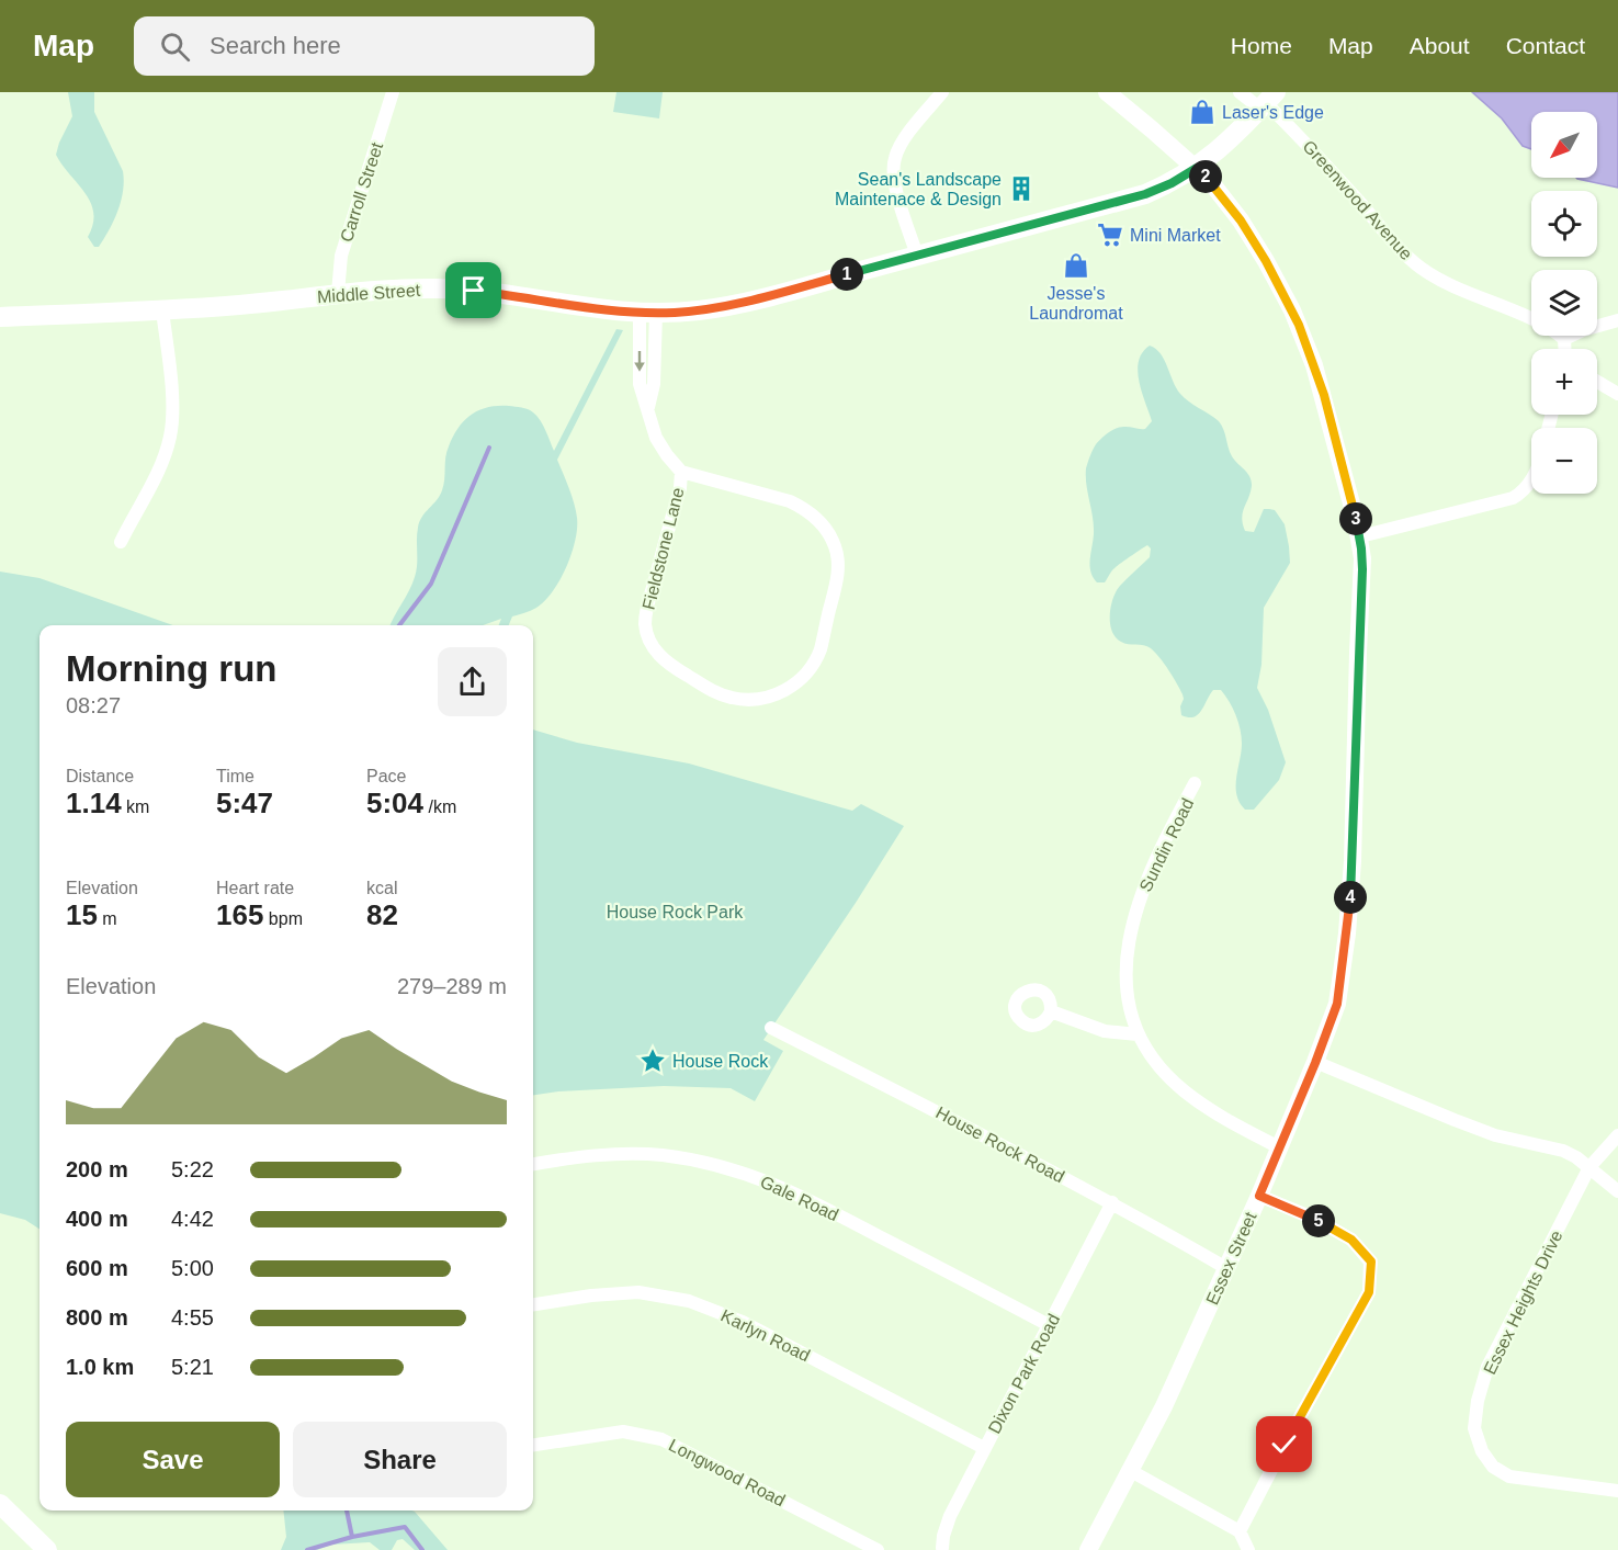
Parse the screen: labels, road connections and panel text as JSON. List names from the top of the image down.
{
  "streets": {
    "main road": ["Middle Street"],
    "street": [
      "Carroll Street",
      "Greenwood Avenue",
      "Fieldstone Lane",
      "Sundin Road",
      "House Rock Road",
      "Gale Road",
      "Essex Street",
      "Essex Heights Drive",
      "Karlyn Road",
      "Dixon Park Road",
      "Longwood Road"
    ]
  },
  "crossings": [
    ["Carroll Street", "Middle Street"],
    ["Greenwood Avenue", "Middle Street"],
    ["Middle Street", "Fieldstone Lane"],
    ["Middle Street", "Essex Street"],
    ["Sundin Road", "Essex Street"],
    ["House Rock Road", "Essex Street"],
    ["House Rock Road", "Dixon Park Road"],
    ["Gale Road", "Dixon Park Road"],
    ["Karlyn Road", "Dixon Park Road"]
  ],
  "parks": ["House Rock Park"],
  "places": {
    "shop": ["Laser's Edge", "Jesse's Laundromat"],
    "building": ["Sean's Landscape Maintenace & Design"],
    "supermarket": ["Mini Market"],
    "place": ["House Rock"]
  },
  "north": "bottom left",
  "page": {
    "header": "Map",
    "search": "Search here",
    "nav": [
      "Home",
      "Map",
      "About",
      "Contact"
    ],
    "map_buttons": ["+", "−"],
    "pins": [
      "2",
      "1",
      "3",
      "4",
      "5"
    ],
    "heading": ["Morning run", "08:27"],
    "stats": [
      ["Distance", "1.14 km"],
      ["Time", "5:47"],
      ["Pace", "5:04 /km"],
      ["Elevation", "15 m"],
      ["Heart rate", "165 bpm"],
      ["kcal", "82"]
    ],
    "chart": ["Elevation", "279–289 m"],
    "list": [
      {
        "name": "200 m",
        "note": "5:22"
      },
      {
        "name": "400 m",
        "note": "4:42"
      },
      {
        "name": "600 m",
        "note": "5:00"
      },
      {
        "name": "800 m",
        "note": "4:55"
      },
      {
        "name": "1.0 km",
        "note": "5:21"
      }
    ],
    "buttons": ["Save", "Share"]
  }
}
